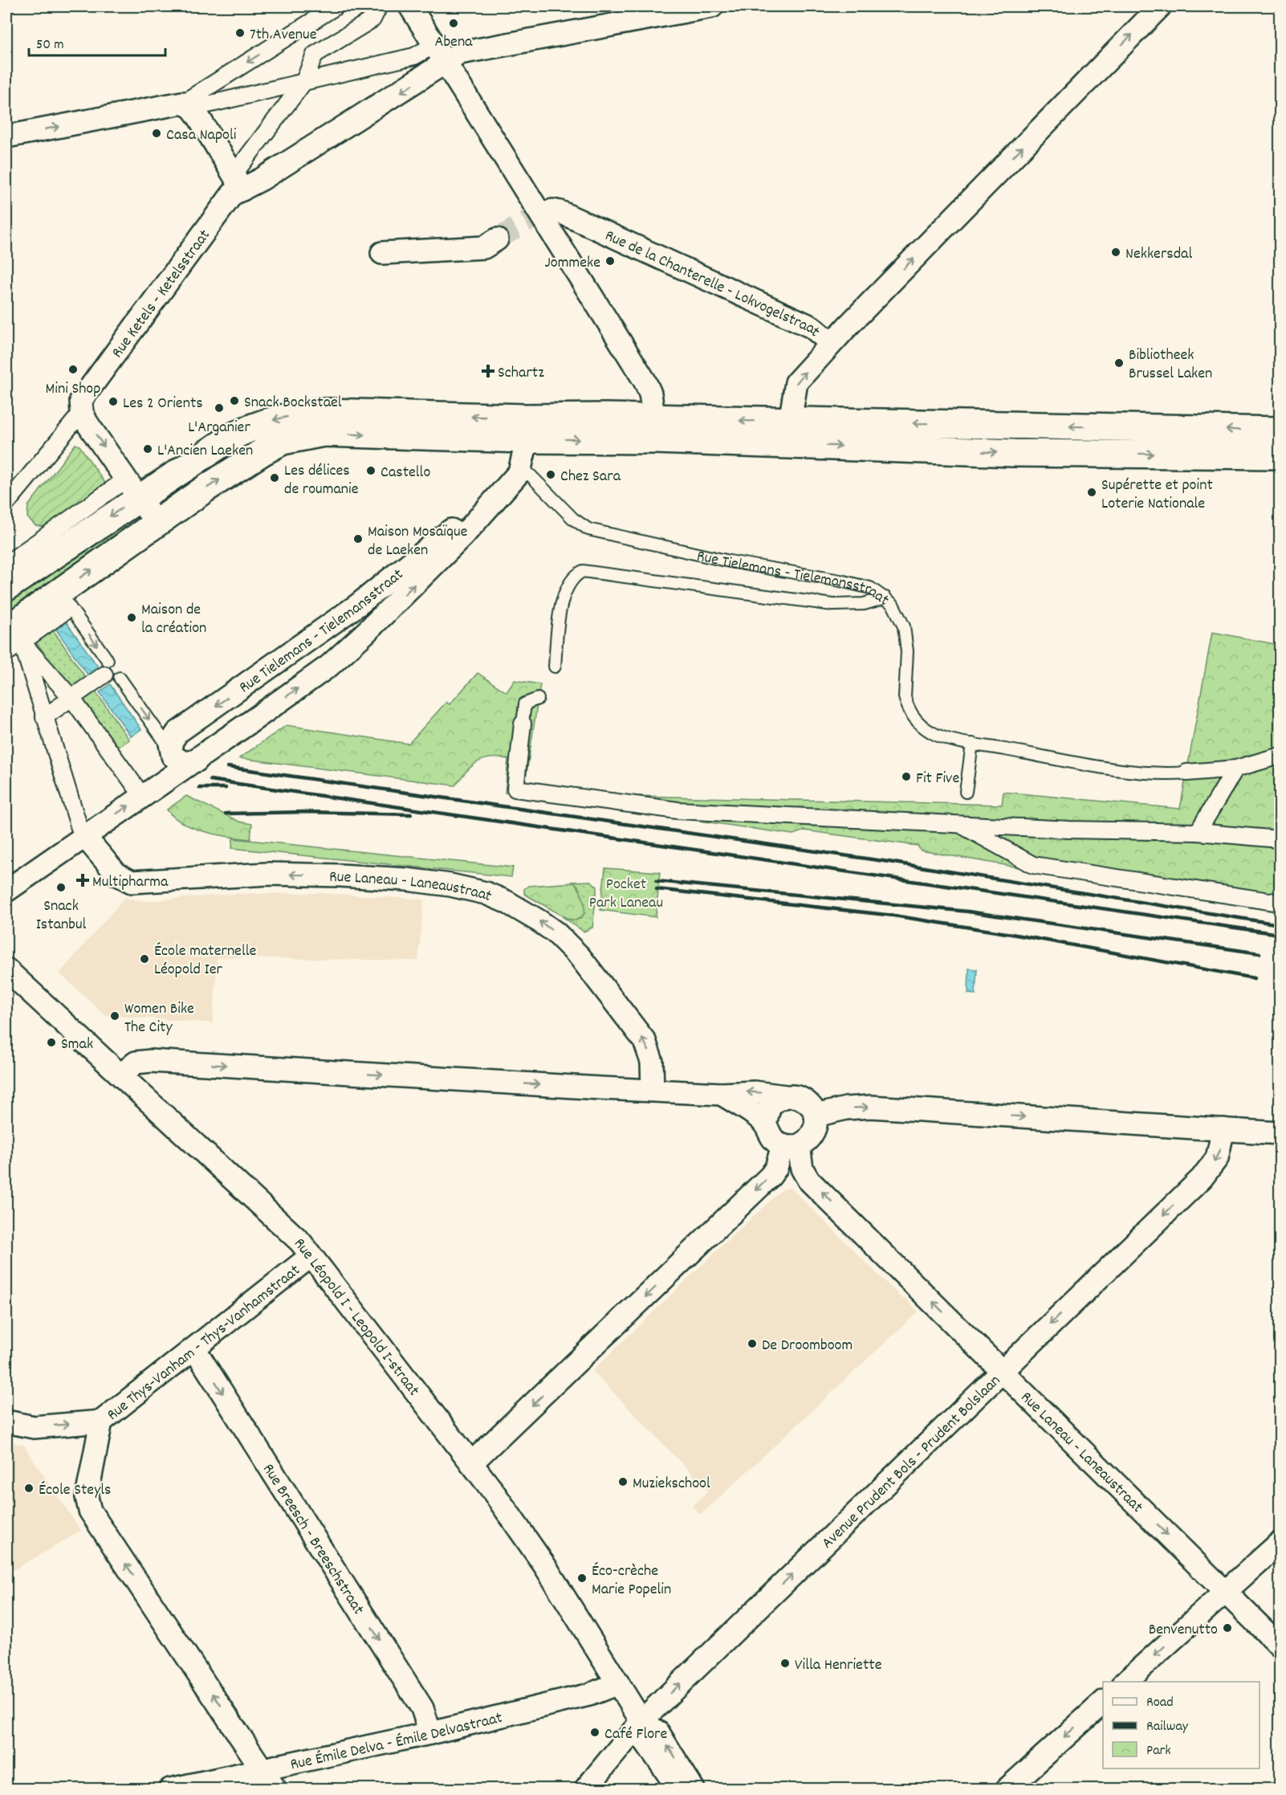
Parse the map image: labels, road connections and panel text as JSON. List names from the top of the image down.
{
  "streets": {
    "street": [
      "Rue de la Chanterelle - Lokvogelstraat",
      "Rue Ketels - Ketelsstraat",
      "Rue Tielemans - Tielemansstraat",
      "Rue Laneau - Laneaustraat",
      "Rue Léopold I - Leopold I-straat",
      "Rue Thys-Vanham - Thys-Vanhamstraat",
      "Avenue Prudent Bols - Prudent Bolslaan",
      "Rue Breesch - Breeschstraat",
      "Rue Émile Delva - Émile Delvastraat"
    ]
  },
  "crossings": [
    ["Rue Tielemans - Tielemansstraat", "Rue Laneau - Laneaustraat"],
    ["Rue Laneau - Laneaustraat", "Avenue Prudent Bols - Prudent Bolslaan"],
    ["Rue Léopold I - Leopold I-straat", "Rue Thys-Vanham - Thys-Vanhamstraat"],
    ["Rue Léopold I - Leopold I-straat", "Avenue Prudent Bols - Prudent Bolslaan"],
    ["Rue Léopold I - Leopold I-straat", "Rue Émile Delva - Émile Delvastraat"],
    ["Rue Thys-Vanham - Thys-Vanhamstraat", "Rue Breesch - Breeschstraat"],
    ["Rue Breesch - Breeschstraat", "Rue Émile Delva - Émile Delvastraat"]
  ],
  "parks": ["Pocket Park Laneau"],
  "places": {
    "other": [
      "Abena",
      "7th Avenue",
      "Casa Napoli",
      "Nekkersdal",
      "Jommeke",
      "Bibliotheek Brussel Laken",
      "Mini Shop",
      "Snack Bockstael",
      "Les 2 Orients",
      "L'Arganier",
      "L'Ancien Laeken",
      "Castello",
      "Chez Sara",
      "Les délices de roumanie",
      "Supérette et point Loterie Nationale",
      "Maison Mosaïque de Laeken",
      "Maison de la création",
      "Fit Five",
      "Snack Istanbul",
      "École maternelle Léopold Ier",
      "Women Bike The City",
      "Smak",
      "De Droomboom",
      "Muziekschool",
      "École Steyls",
      "Éco-crèche Marie Popelin",
      "Benvenutto",
      "Villa Henriette",
      "Café Flore"
    ],
    "health": ["Schartz", "Multipharma"]
  },
  "legend": ["Road", "Railway", "Park"],
  "scale_bar": "50 m"
}
